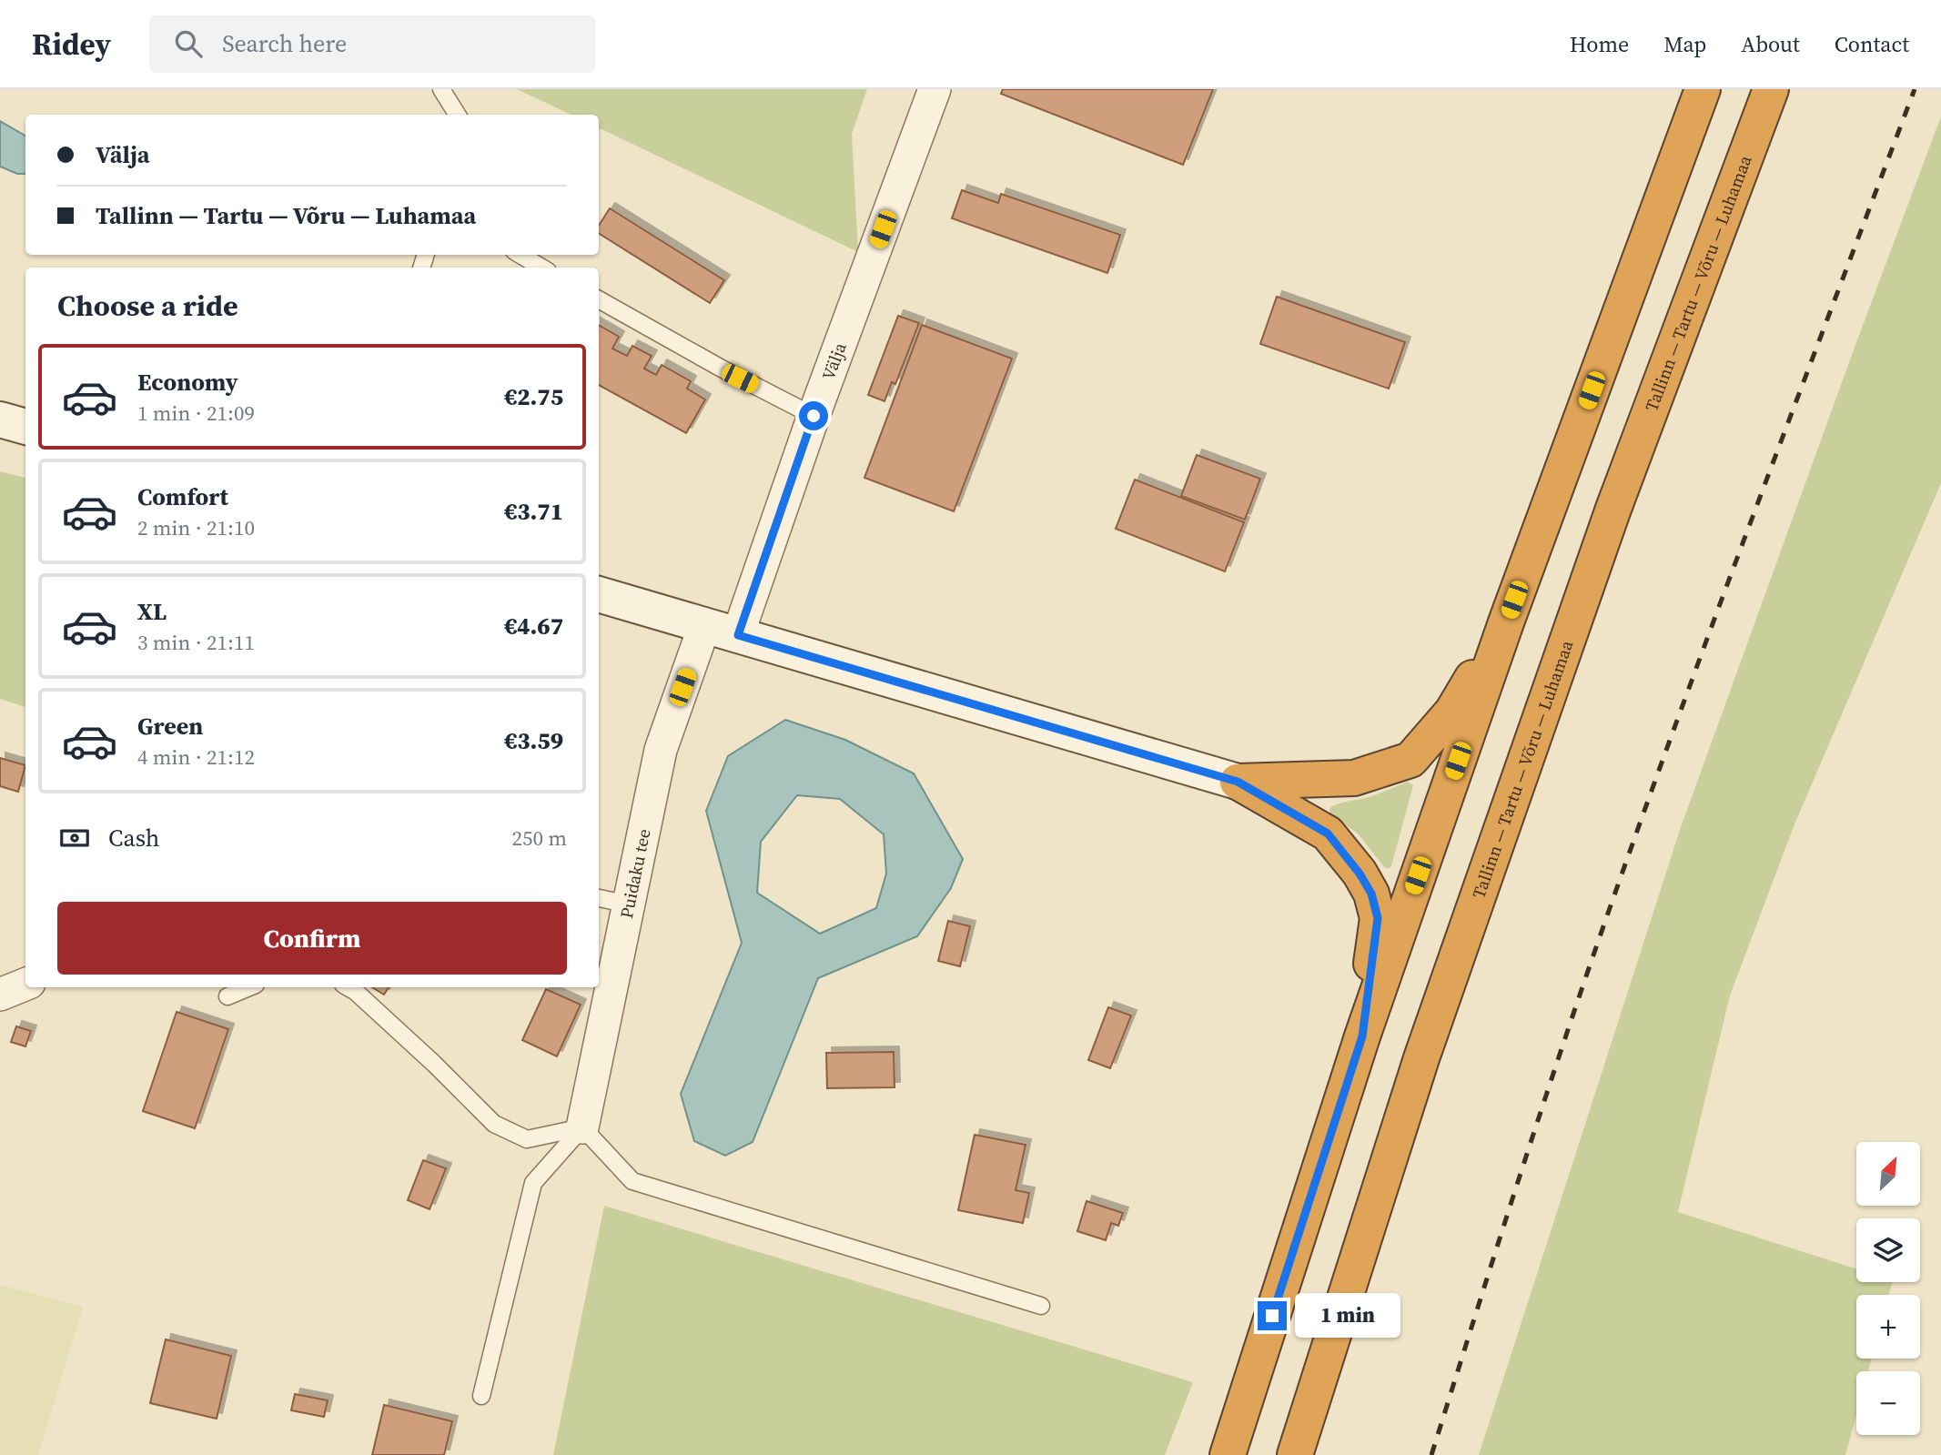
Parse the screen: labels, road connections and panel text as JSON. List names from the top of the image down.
{
  "streets": {
    "highway": ["Tallinn — Tartu — Võru — Luhamaa"],
    "street": ["Välja", "Puidaku tee"]
  },
  "north": "top right",
  "page": {
    "header": "Ridey",
    "search": "Search here",
    "nav": [
      "Home",
      "Map",
      "About",
      "Contact"
    ],
    "banner": ["Välja", "Tallinn — Tartu — Võru — Luhamaa"],
    "heading": "Choose a ride",
    "list": [
      {
        "name": "Economy",
        "note": "1 min · 21:09",
        "value": "€2.75"
      },
      {
        "name": "Comfort",
        "note": "2 min · 21:10",
        "value": "€3.71"
      },
      {
        "name": "XL",
        "note": "3 min · 21:11",
        "value": "€4.67"
      },
      {
        "name": "Green",
        "note": "4 min · 21:12",
        "value": "€3.59"
      }
    ],
    "pay": ["Cash", "250 m"],
    "buttons": "Confirm",
    "map_buttons": ["+", "−"],
    "bubble": "1 min"
  }
}
